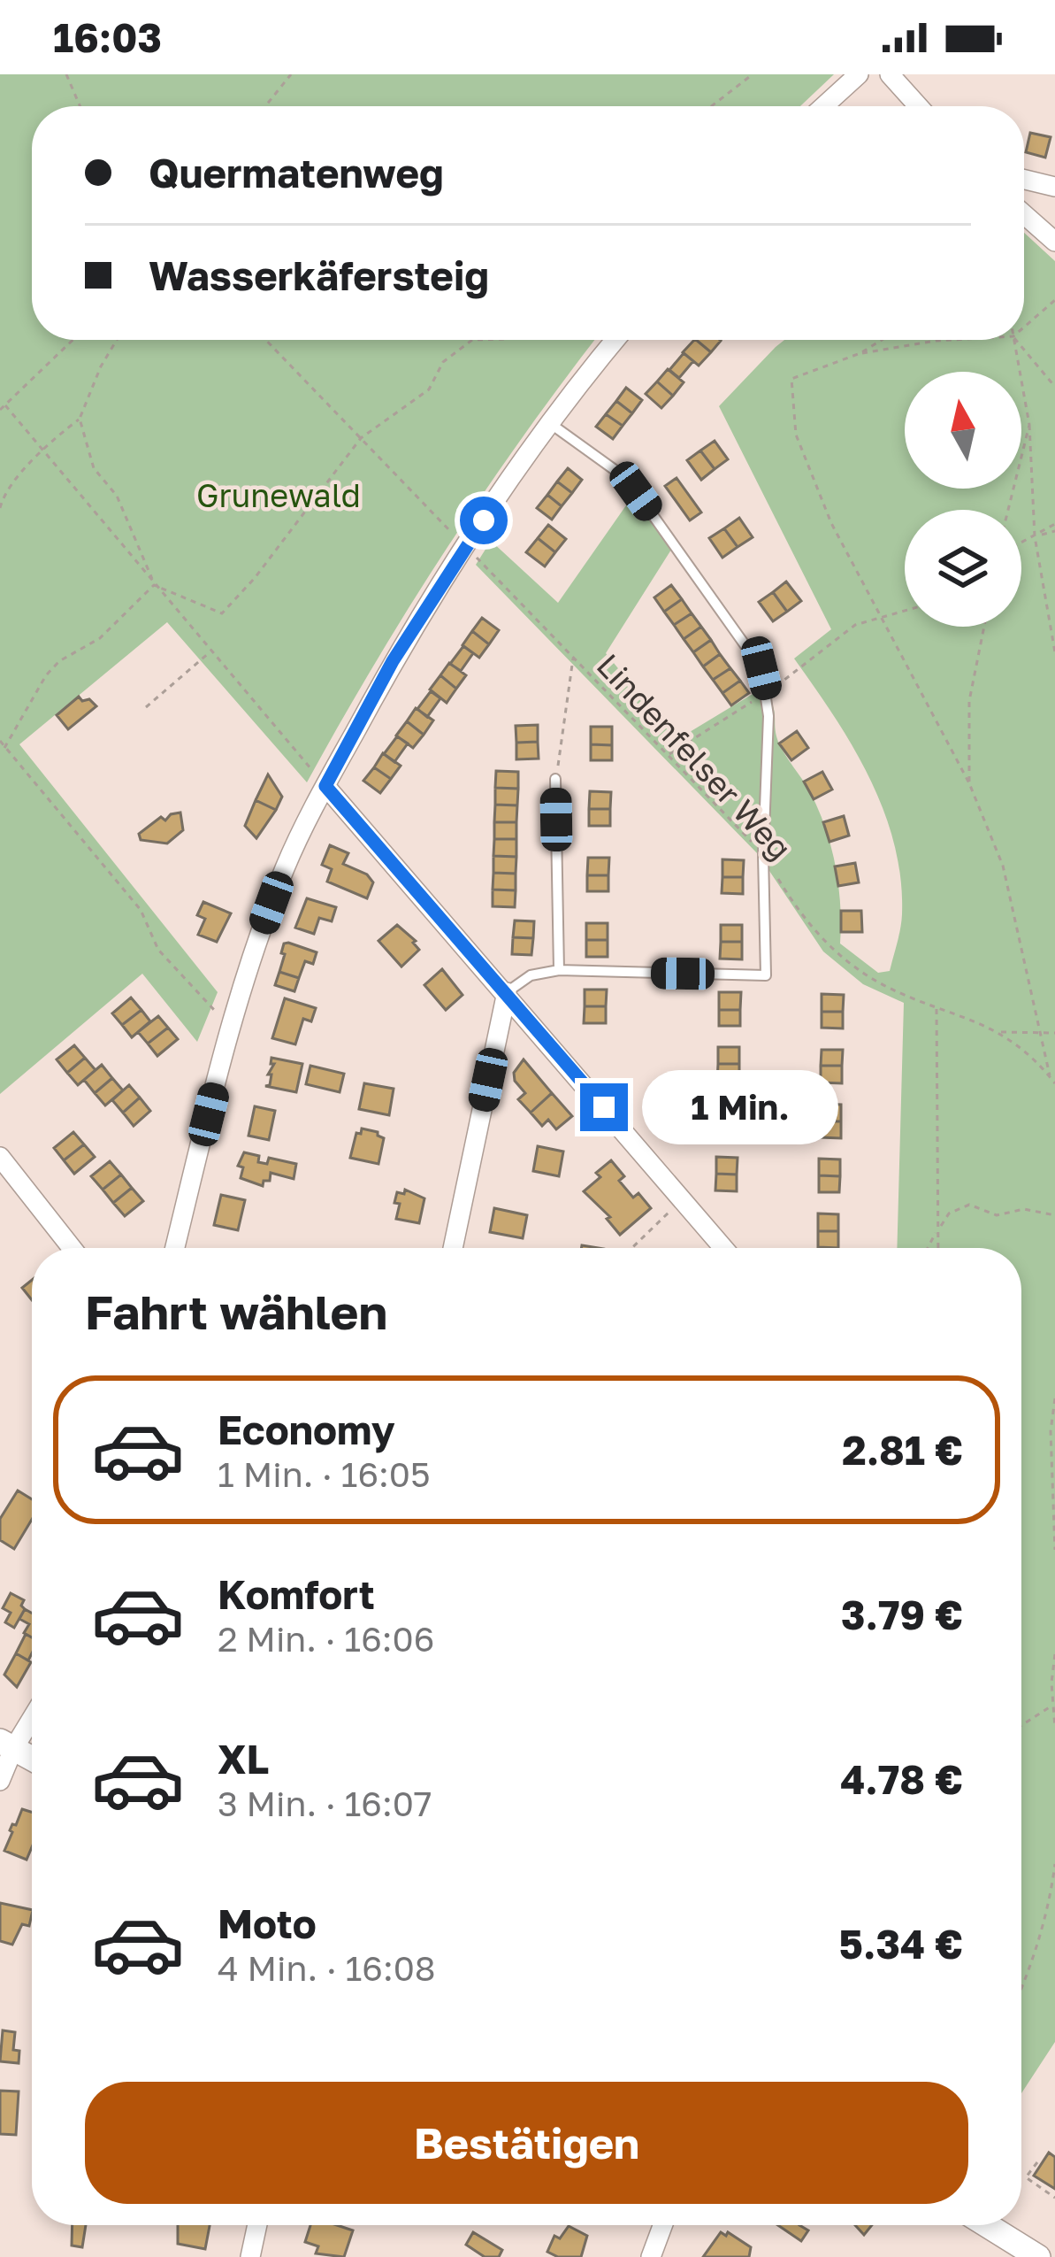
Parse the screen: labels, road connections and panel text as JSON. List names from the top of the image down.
{
  "streets": {
    "path": ["Lindenfelser Weg"]
  },
  "parks": ["Grunewald"],
  "north": "top",
  "page": {
    "status": "16:03",
    "banner": ["Quermatenweg", "Wasserkäfersteig"],
    "bubble": "1 Min.",
    "heading": "Fahrt wählen",
    "list": [
      {
        "name": "Economy",
        "note": "1 Min. · 16:05",
        "value": "2.81 €"
      },
      {
        "name": "Komfort",
        "note": "2 Min. · 16:06",
        "value": "3.79 €"
      },
      {
        "name": "XL",
        "note": "3 Min. · 16:07",
        "value": "4.78 €"
      },
      {
        "name": "Moto",
        "note": "4 Min. · 16:08",
        "value": "5.34 €"
      }
    ],
    "buttons": "Bestätigen"
  }
}
